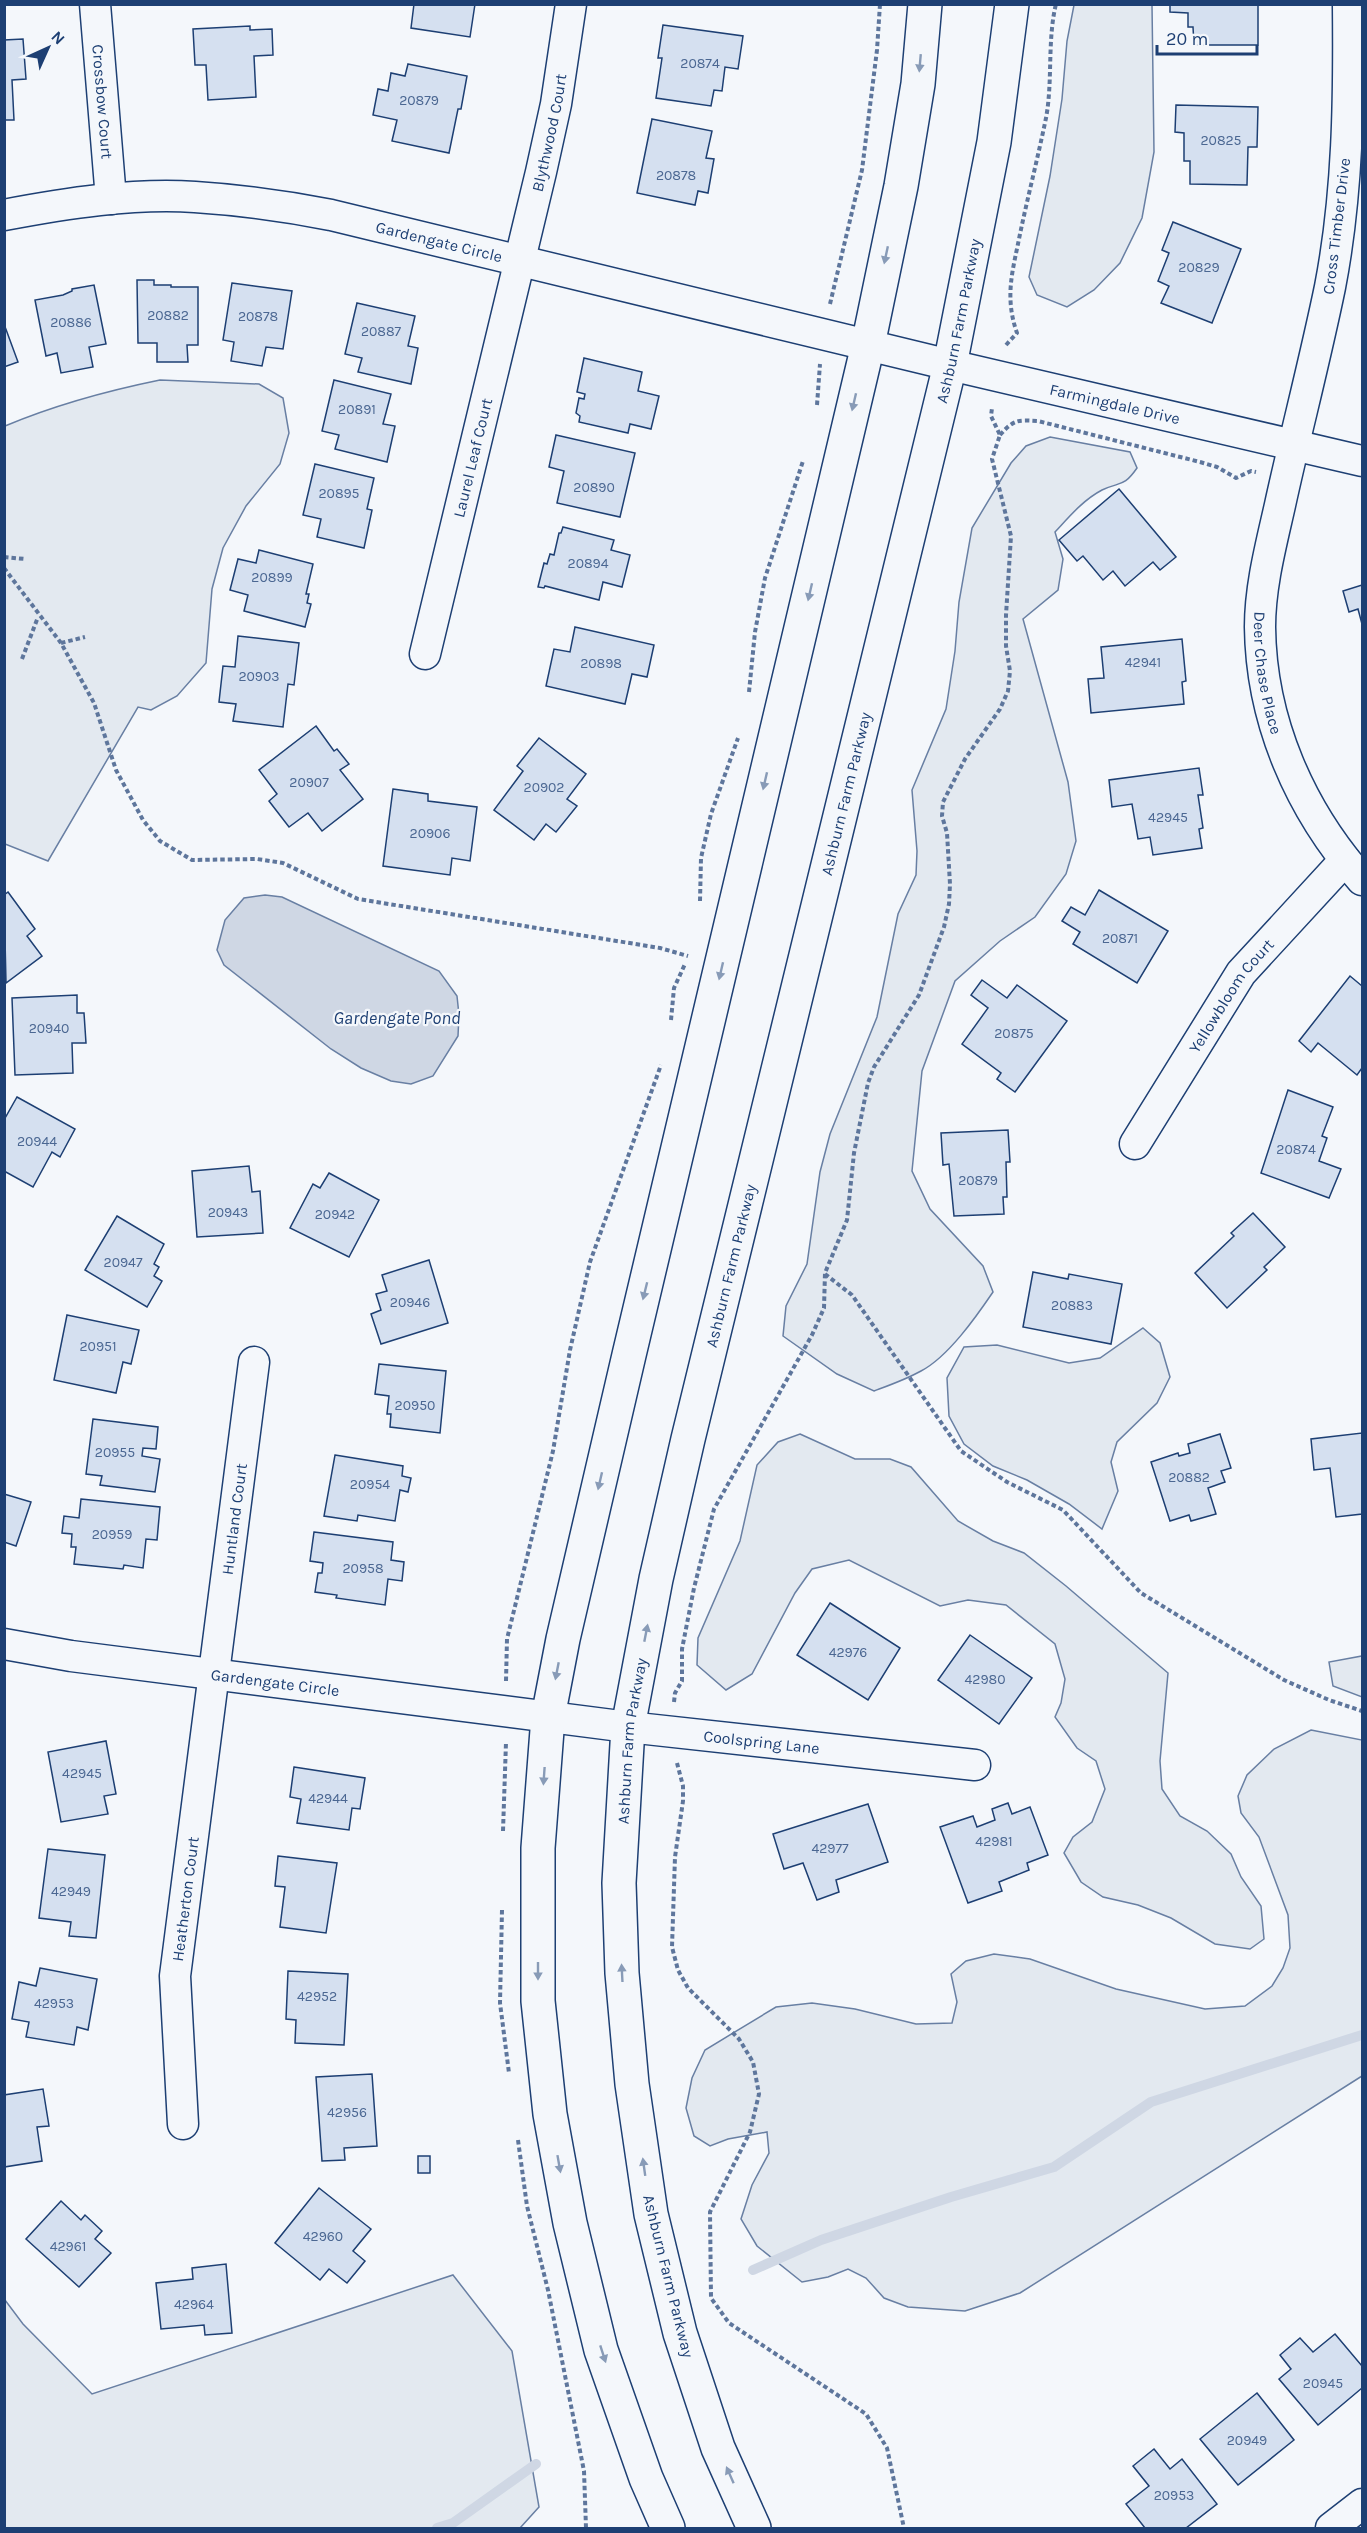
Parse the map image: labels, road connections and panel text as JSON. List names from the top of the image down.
{
  "streets": {
    "main road": ["Ashburn Farm Parkway"],
    "street": [
      "Crossbow Court",
      "Blythwood Court",
      "Cross Timber Drive",
      "Gardengate Circle",
      "Farmingdale Drive",
      "Laurel Leaf Court",
      "Deer Chase Place",
      "Yellowbloom Court",
      "Huntland Court",
      "Coolspring Lane",
      "Heatherton Court"
    ]
  },
  "crossings": [
    ["Crossbow Court", "Gardengate Circle"],
    ["Blythwood Court", "Gardengate Circle"],
    ["Blythwood Court", "Laurel Leaf Court"],
    ["Cross Timber Drive", "Farmingdale Drive"],
    ["Cross Timber Drive", "Deer Chase Place"],
    ["Gardengate Circle", "Farmingdale Drive"],
    ["Gardengate Circle", "Laurel Leaf Court"],
    ["Gardengate Circle", "Huntland Court"],
    ["Gardengate Circle", "Coolspring Lane"],
    ["Gardengate Circle", "Heatherton Court"],
    ["Ashburn Farm Parkway", "Farmingdale Drive"],
    ["Ashburn Farm Parkway", "Coolspring Lane"],
    ["Farmingdale Drive", "Deer Chase Place"],
    ["Deer Chase Place", "Yellowbloom Court"],
    ["Huntland Court", "Heatherton Court"]
  ],
  "water": ["Gardengate Pond"],
  "house_numbers": [
    "20874",
    "20879",
    "20825",
    "20878",
    "20829",
    "20882",
    "20878",
    "20886",
    "20887",
    "20891",
    "20890",
    "20895",
    "20894",
    "20899",
    "42941",
    "20898",
    "20903",
    "20907",
    "20902",
    "42945",
    "20906",
    "20871",
    "20940",
    "20875",
    "20944",
    "20874",
    "20879",
    "20943",
    "20942",
    "20947",
    "20946",
    "20883",
    "20951",
    "20950",
    "20955",
    "20882",
    "20954",
    "20959",
    "20958",
    "42976",
    "42980",
    "42945",
    "42944",
    "42981",
    "42977",
    "42949",
    "42952",
    "42953",
    "42956",
    "42960",
    "42961",
    "42964",
    "20945",
    "20949",
    "20953"
  ],
  "scale_bar": "20 m",
  "north": "top right"
}
